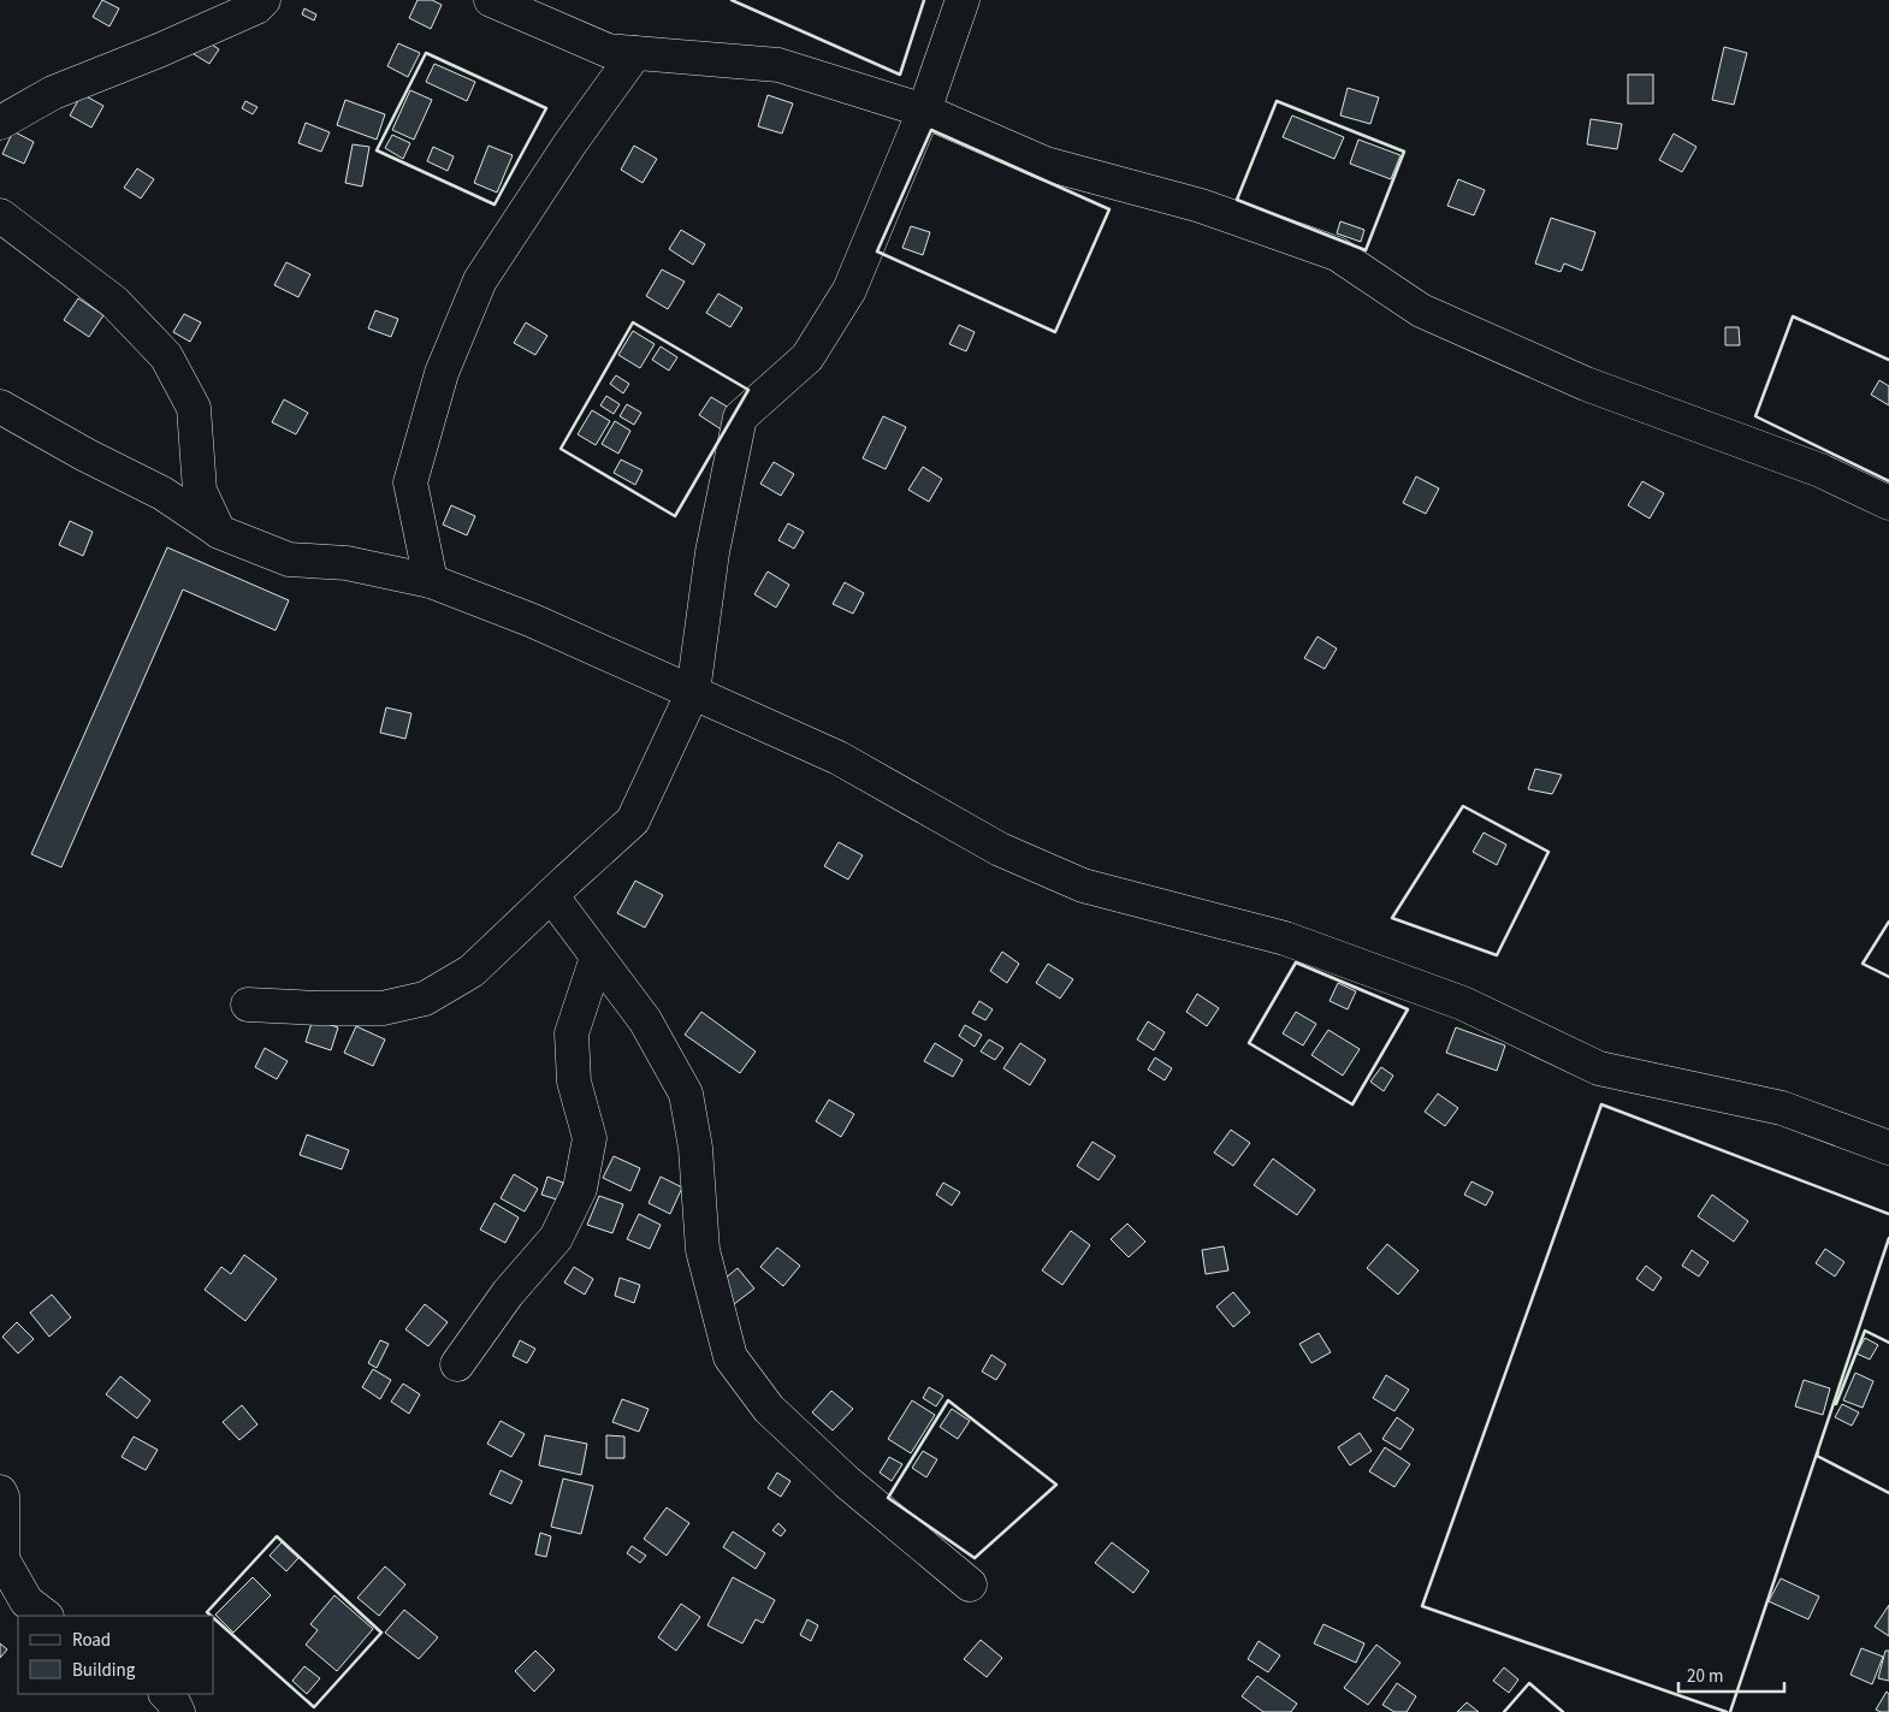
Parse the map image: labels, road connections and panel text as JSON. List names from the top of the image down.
{
  "legend": ["Road", "Building"],
  "scale_bar": "20 m"
}
